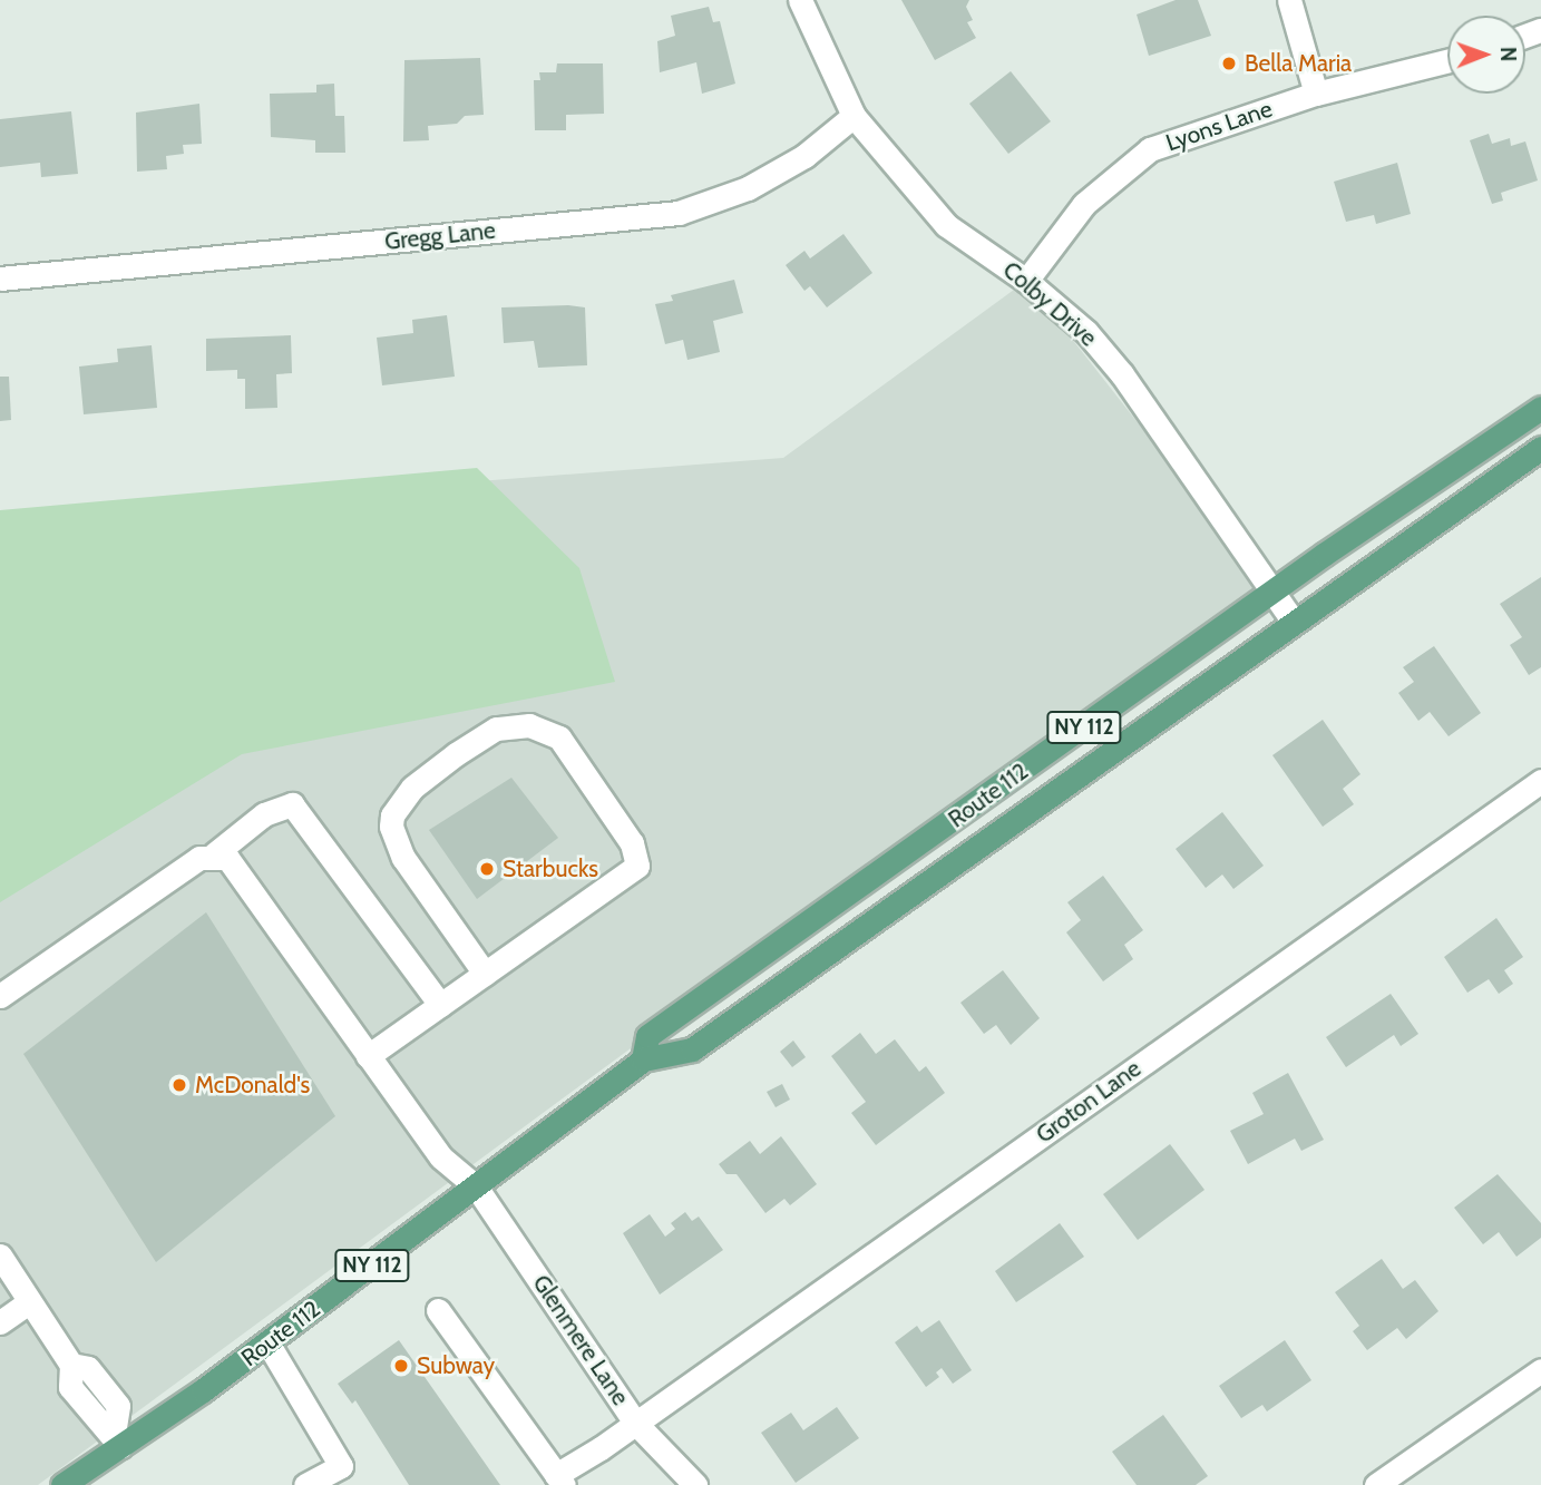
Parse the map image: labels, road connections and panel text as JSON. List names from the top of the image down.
{
  "streets": {
    "main road": ["NY 112", "Route 112"],
    "street": [
      "Lyons Lane",
      "Gregg Lane",
      "Colby Drive",
      "Groton Lane",
      "Glenmere Lane"
    ]
  },
  "crossings": [
    ["Lyons Lane", "Colby Drive"],
    ["Gregg Lane", "Colby Drive"],
    ["Colby Drive", "Route 112"],
    ["Route 112", "Glenmere Lane"],
    ["Groton Lane", "Glenmere Lane"]
  ],
  "places": [
    "Bella Maria",
    "Starbucks",
    "McDonald's",
    "Subway"
  ],
  "north": "right"
}
